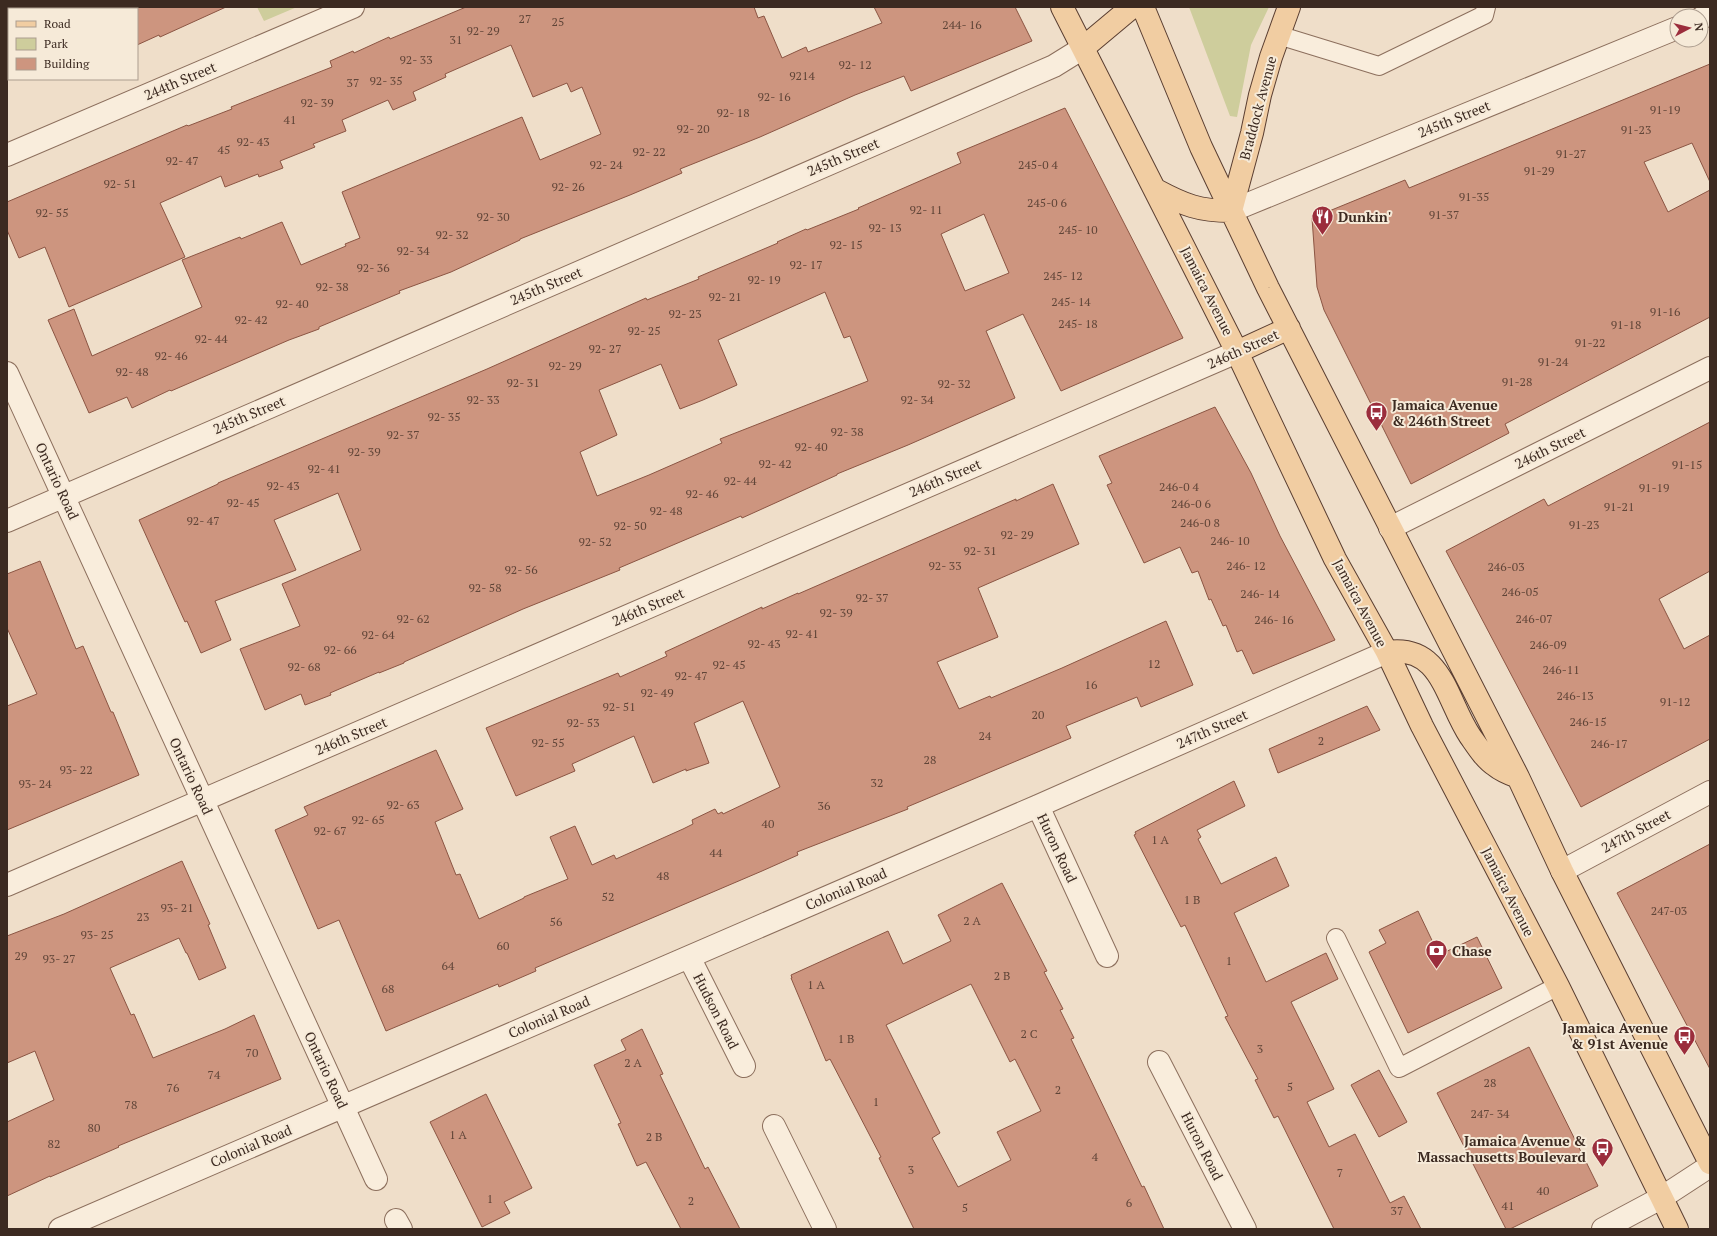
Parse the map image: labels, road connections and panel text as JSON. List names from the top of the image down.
{
  "streets": {
    "main road": ["Braddock Avenue", "Jamaica Avenue", "246th Street"],
    "street": [
      "244th Street",
      "245th Street",
      "Ontario Road",
      "247th Street",
      "Huron Road",
      "Colonial Road",
      "Hudson Road"
    ]
  },
  "crossings": [
    ["Braddock Avenue", "245th Street"],
    ["245th Street", "Jamaica Avenue"],
    ["245th Street", "Ontario Road"],
    ["Jamaica Avenue", "246th Street"],
    ["Jamaica Avenue", "247th Street"],
    ["246th Street", "Ontario Road"],
    ["Ontario Road", "Colonial Road"],
    ["247th Street", "Huron Road"],
    ["247th Street", "Colonial Road"],
    ["Huron Road", "Colonial Road"],
    ["Colonial Road", "Hudson Road"]
  ],
  "places": {
    "restaurant": ["Dunkin'"],
    "bus stop": ["Jamaica Avenue & 246th Street", "Jamaica Avenue & 91st Avenue", "Jamaica Avenue & Massachusetts Boulevard"],
    "bank": ["Chase"]
  },
  "house_numbers": [
    "27",
    "25",
    "244- 16",
    "92- 29",
    "31",
    "92- 33",
    "92- 12",
    "9214",
    "92- 35",
    "37",
    "92- 16",
    "92- 39",
    "91-19",
    "92- 18",
    "41",
    "92- 20",
    "91-23",
    "92- 43",
    "45",
    "92- 22",
    "91-27",
    "92- 47",
    "92- 24",
    "245-0 4",
    "91-29",
    "92- 51",
    "92- 26",
    "91-35",
    "245-0 6",
    "92- 11",
    "92- 55",
    "91-37",
    "92- 30",
    "92- 13",
    "245- 10",
    "92- 32",
    "92- 15",
    "92- 34",
    "92- 17",
    "92- 36",
    "245- 12",
    "92- 19",
    "92- 38",
    "92- 21",
    "245- 14",
    "92- 40",
    "91-16",
    "92- 23",
    "92- 42",
    "245- 18",
    "91-18",
    "92- 25",
    "92- 44",
    "91-22",
    "92- 27",
    "92- 46",
    "91-24",
    "92- 29",
    "92- 48",
    "91-28",
    "92- 31",
    "92- 32",
    "92- 33",
    "92- 34",
    "92- 35",
    "92- 38",
    "92- 37",
    "92- 40",
    "92- 39",
    "92- 42",
    "91-15",
    "92- 41",
    "92- 44",
    "92- 43",
    "246-0 4",
    "91-19",
    "92- 46",
    "92- 45",
    "246-0 6",
    "91-21",
    "92- 48",
    "92- 47",
    "246-0 8",
    "91-23",
    "92- 50",
    "92- 29",
    "246- 10",
    "92- 52",
    "92- 31",
    "92- 33",
    "246- 12",
    "246-03",
    "92- 56",
    "92- 58",
    "246-05",
    "246- 14",
    "92- 37",
    "92- 39",
    "92- 62",
    "246-07",
    "246- 16",
    "92- 41",
    "92- 64",
    "92- 43",
    "246-09",
    "92- 66",
    "12",
    "92- 45",
    "92- 68",
    "246-11",
    "92- 47",
    "16",
    "92- 49",
    "246-13",
    "91-12",
    "92- 51",
    "20",
    "246-15",
    "92- 53",
    "24",
    "2",
    "92- 55",
    "246-17",
    "28",
    "93- 22",
    "32",
    "93- 24",
    "92- 63",
    "36",
    "92- 65",
    "40",
    "92- 67",
    "1 A",
    "44",
    "48",
    "52",
    "1 B",
    "93- 21",
    "247-03",
    "23",
    "2 A",
    "56",
    "93- 25",
    "60",
    "29",
    "93- 27",
    "1",
    "64",
    "2 B",
    "1 A",
    "68",
    "2 C",
    "1 B",
    "3",
    "70",
    "2 A",
    "74",
    "28",
    "5",
    "76",
    "2",
    "1",
    "78",
    "247- 34",
    "80",
    "1 A",
    "2 B",
    "82",
    "4",
    "3",
    "7",
    "40",
    "1",
    "2",
    "6",
    "41",
    "5",
    "37"
  ],
  "legend": ["Road", "Park", "Building"],
  "north": "right"
}
